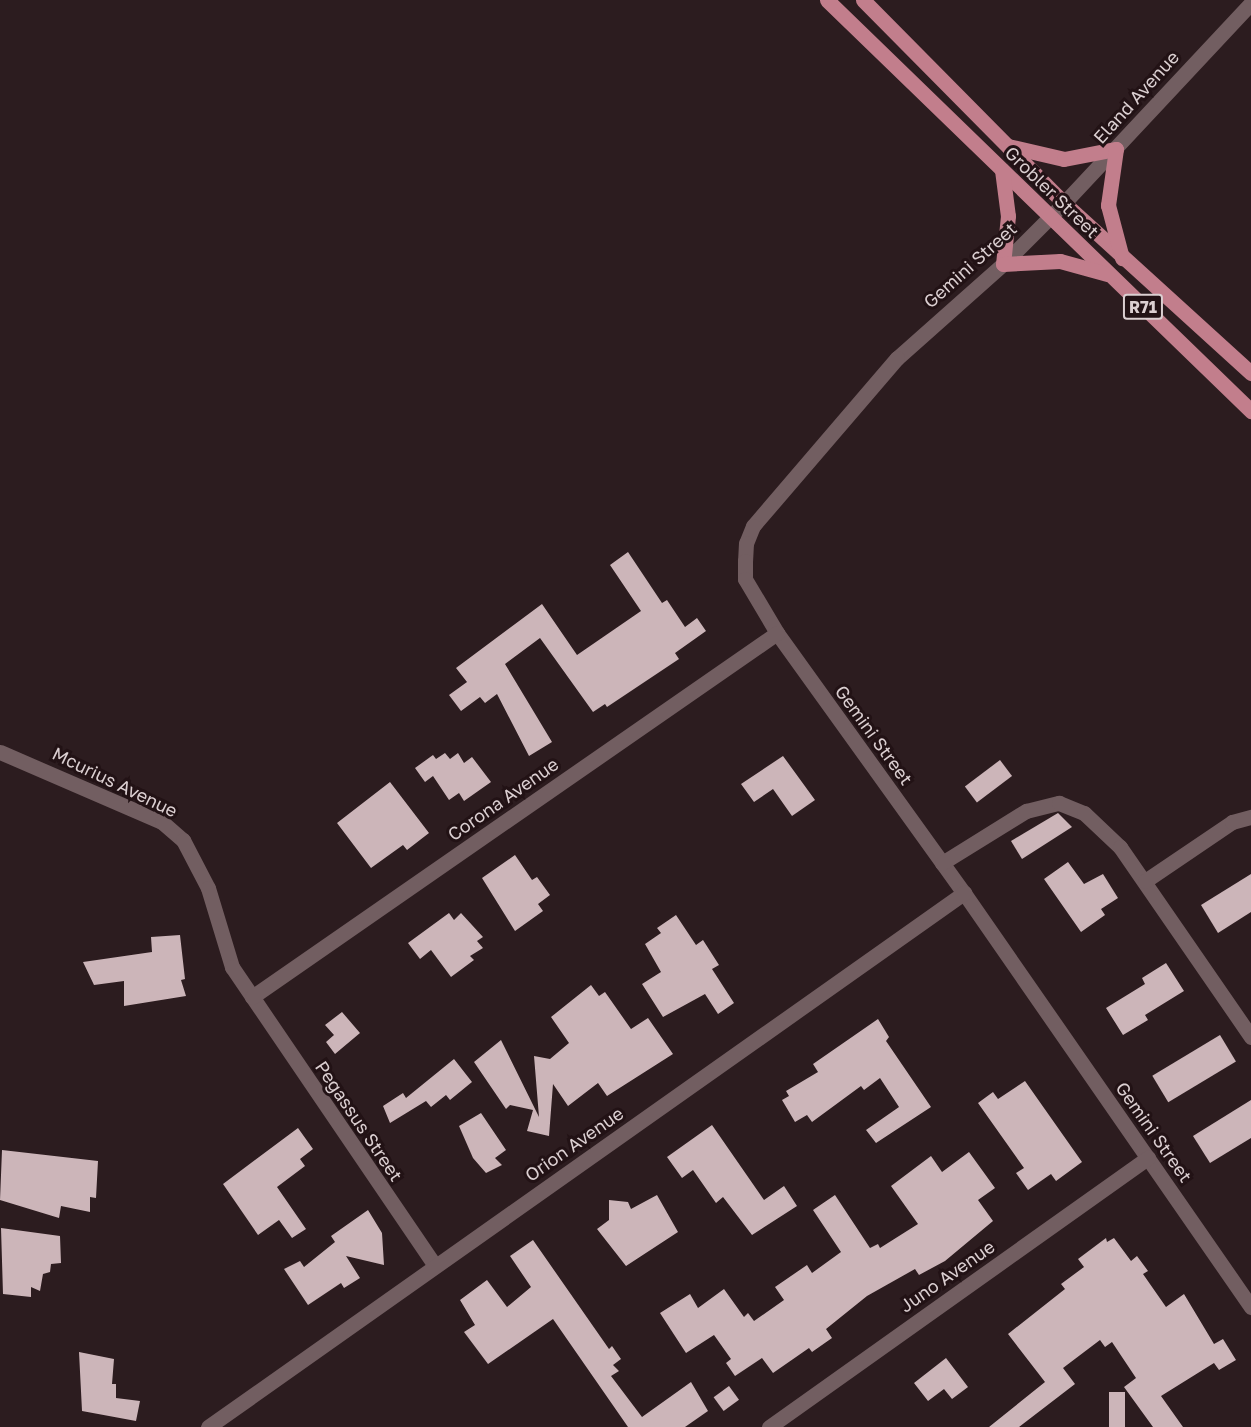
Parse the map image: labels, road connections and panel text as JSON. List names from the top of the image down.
{
  "streets": {
    "main road": ["Grobler Street", "R71"],
    "street": [
      "Eland Avenue",
      "Gemini Street",
      "Mcurius Avenue",
      "Corona Avenue",
      "Pegassus Street",
      "Orion Avenue",
      "Juno Avenue"
    ]
  },
  "crossings": [
    ["Eland Avenue", "Grobler Street"],
    ["Eland Avenue", "Gemini Street"],
    ["Grobler Street", "Gemini Street"],
    ["Gemini Street", "Corona Avenue"],
    ["Gemini Street", "Orion Avenue"],
    ["Gemini Street", "Juno Avenue"],
    ["Mcurius Avenue", "Corona Avenue"],
    ["Mcurius Avenue", "Pegassus Street"],
    ["Corona Avenue", "Pegassus Street"],
    ["Pegassus Street", "Orion Avenue"]
  ]
}
